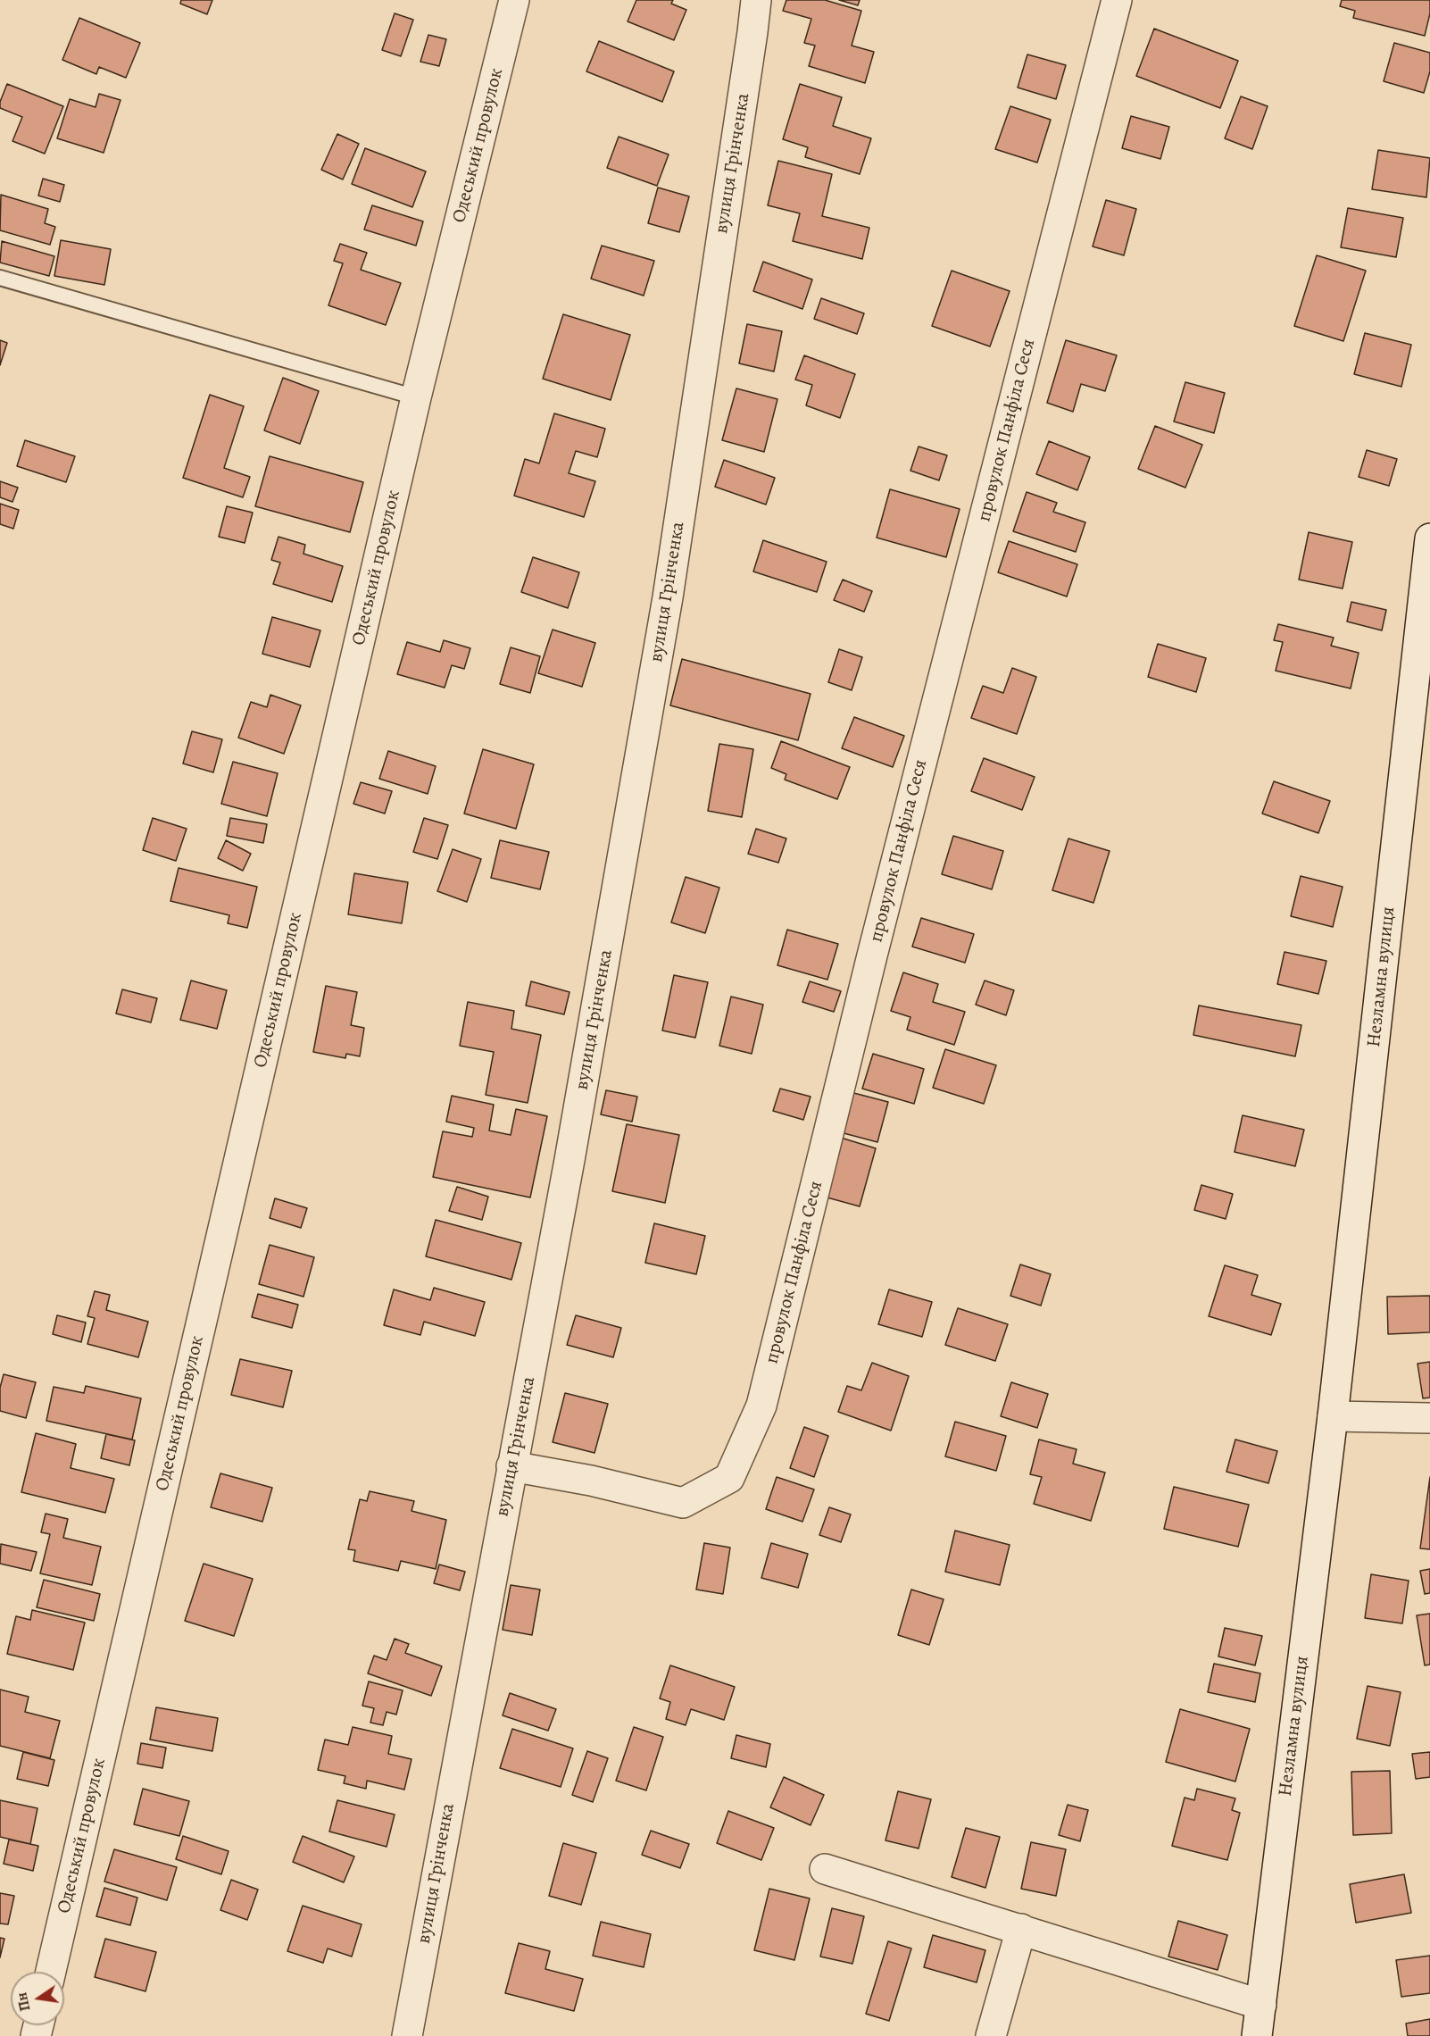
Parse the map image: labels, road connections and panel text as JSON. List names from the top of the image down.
{
  "streets": {
    "street": [
      "Одеський провулок",
      "вулиця Грінченка",
      "провулок Панфіла Сеся",
      "Незламна вулиця"
    ]
  },
  "crossings": [
    ["вулиця Грінченка", "провулок Панфіла Сеся"]
  ],
  "north": "left"
}
